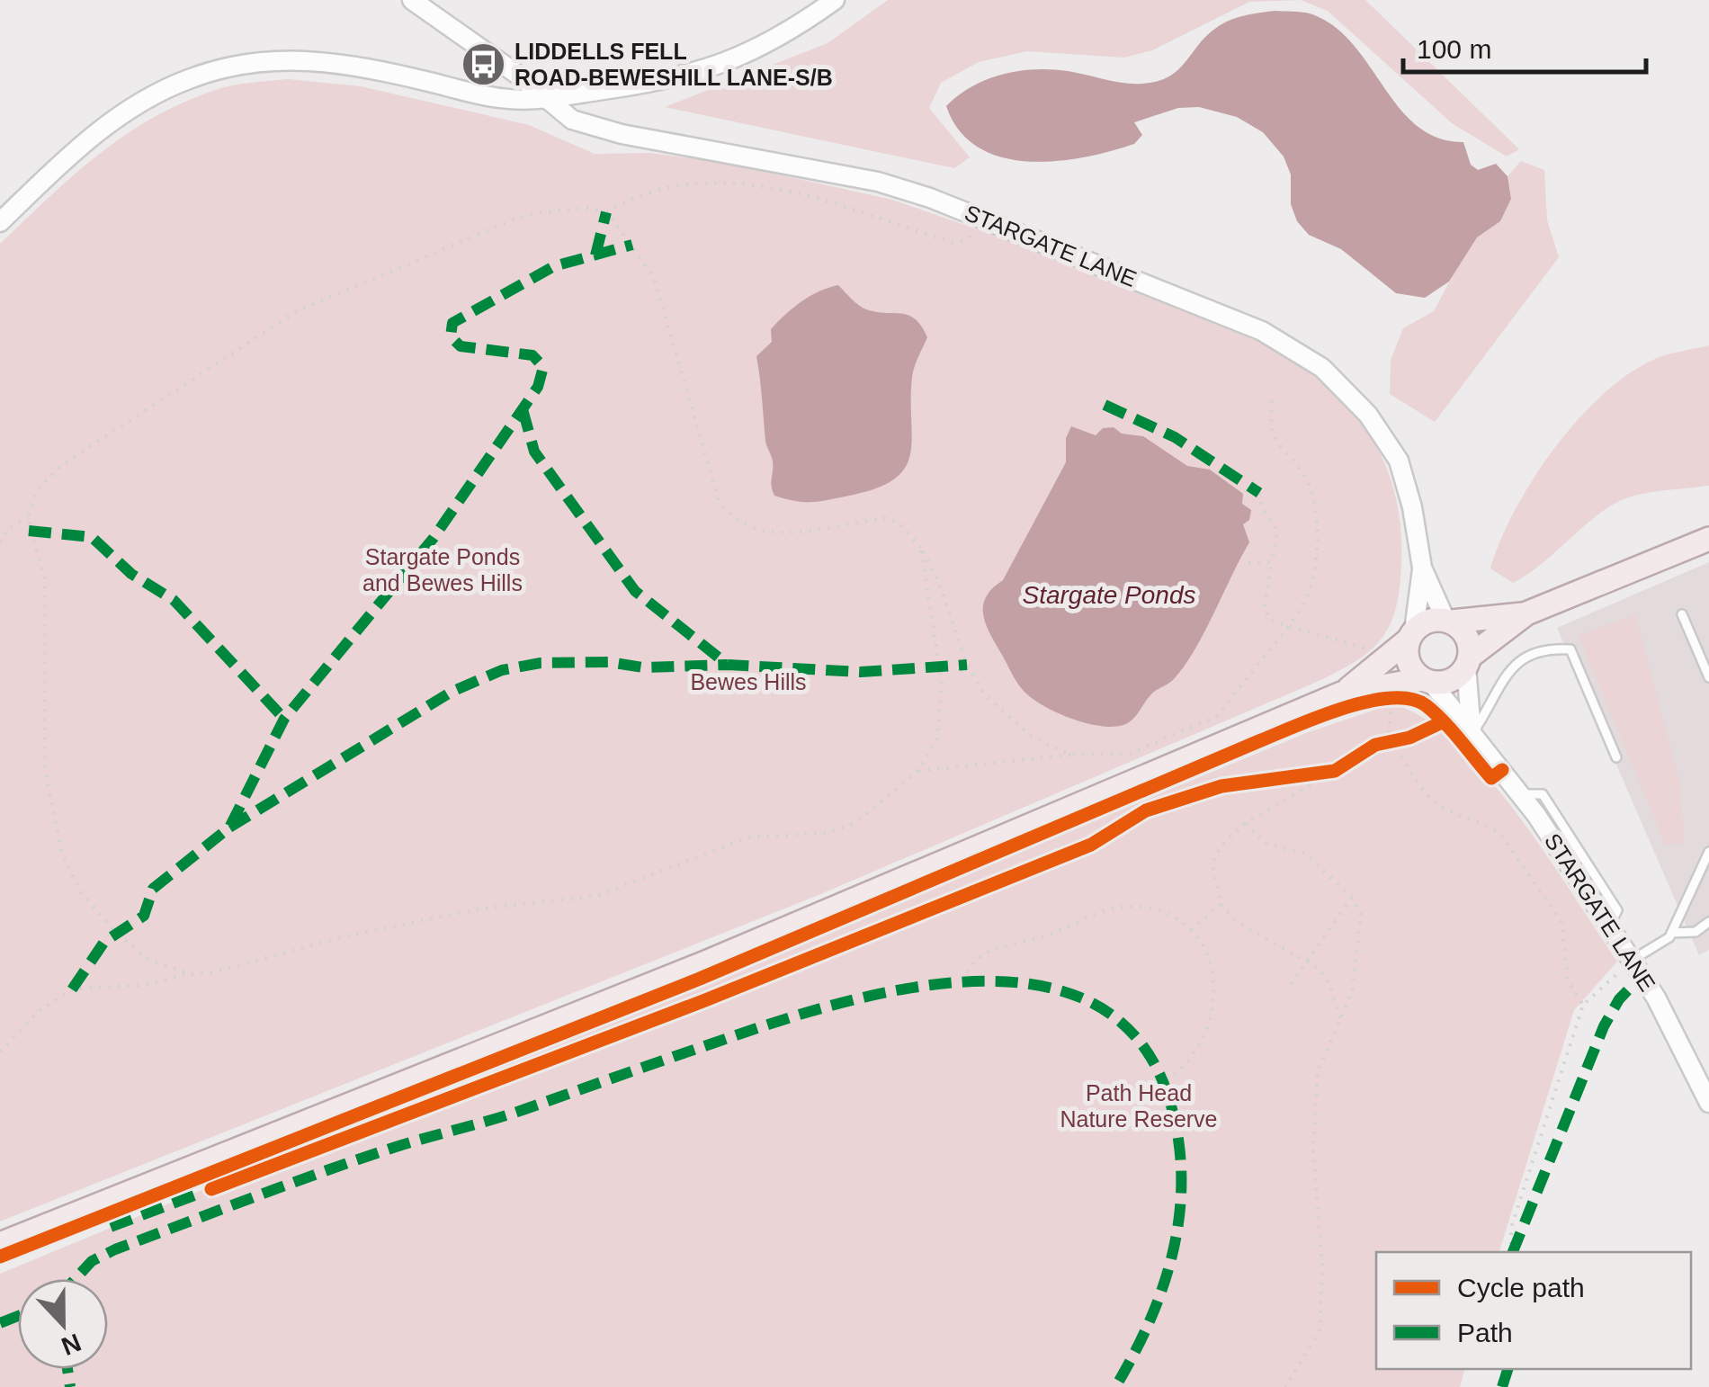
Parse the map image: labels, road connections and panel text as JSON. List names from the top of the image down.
{
  "streets": {
    "street": ["STARGATE LANE"]
  },
  "water": ["Stargate Ponds"],
  "parks": ["Stargate Ponds and Bewes Hills", "Bewes Hills", "Path Head Nature Reserve"],
  "places": {
    "bus stop": ["LIDDELLS FELL ROAD-BEWESHILL LANE-S/B"]
  },
  "legend": ["Cycle path", "Path"],
  "scale_bar": "100 m",
  "north": "bottom"
}
